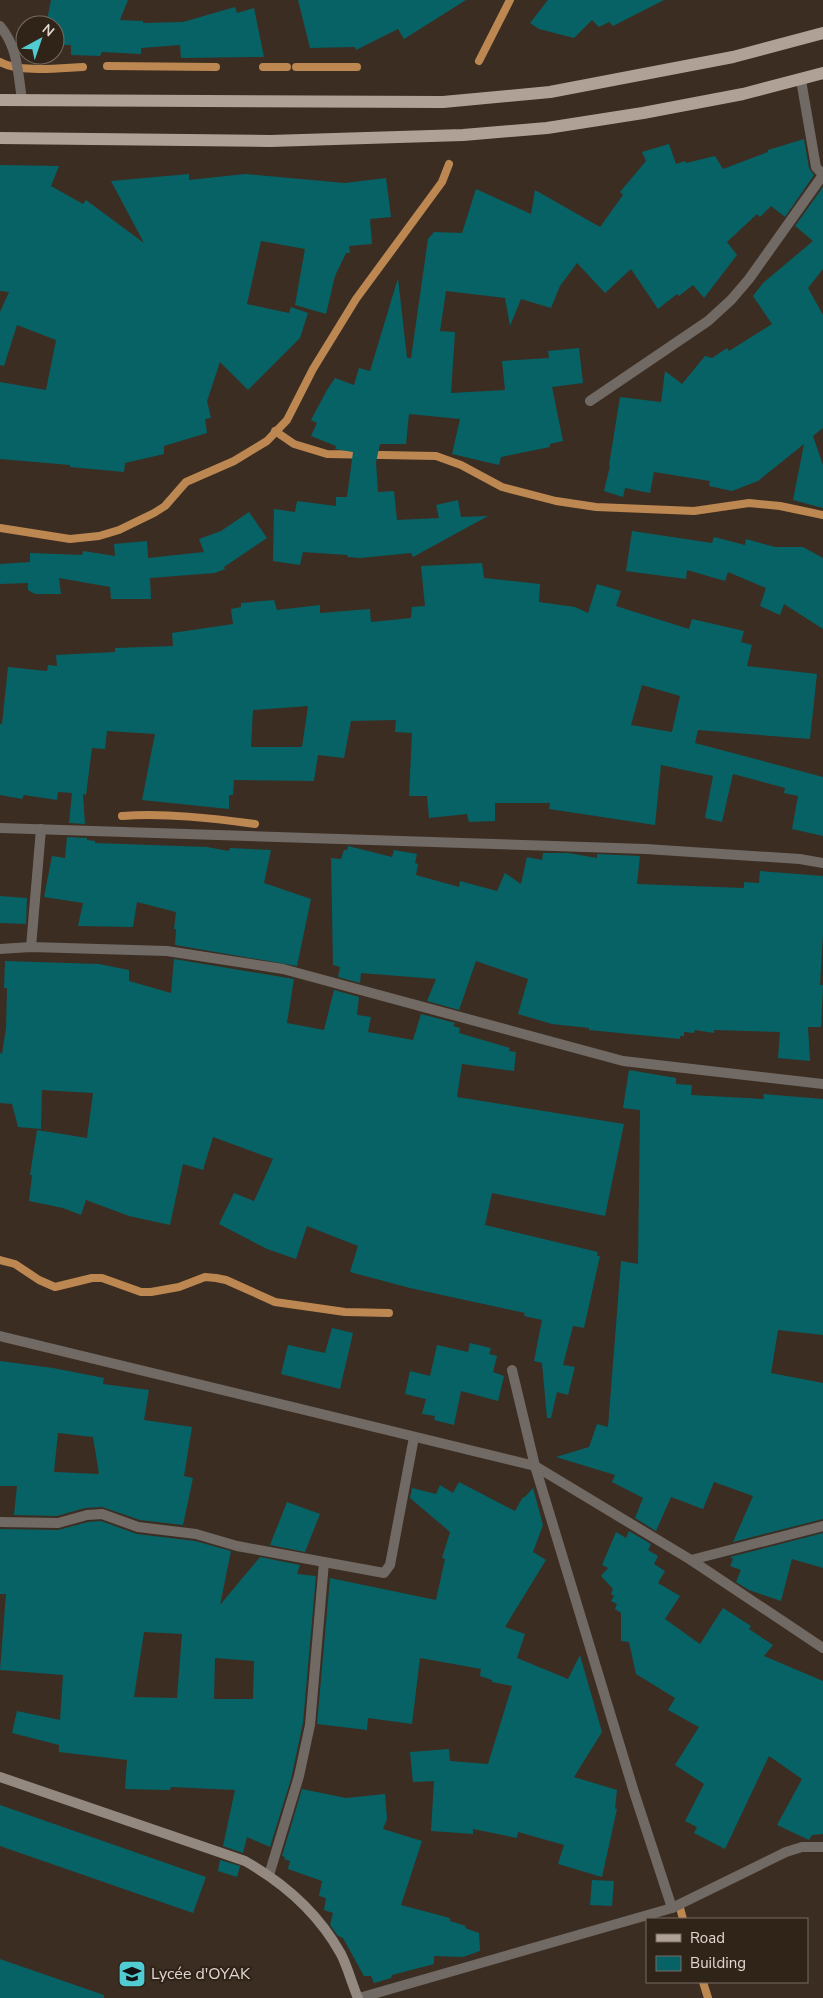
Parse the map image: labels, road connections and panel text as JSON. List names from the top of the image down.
{
  "places": {
    "school or university": ["Lycée d'OYAK"]
  },
  "legend": ["Road", "Building"],
  "north": "top right"
}
